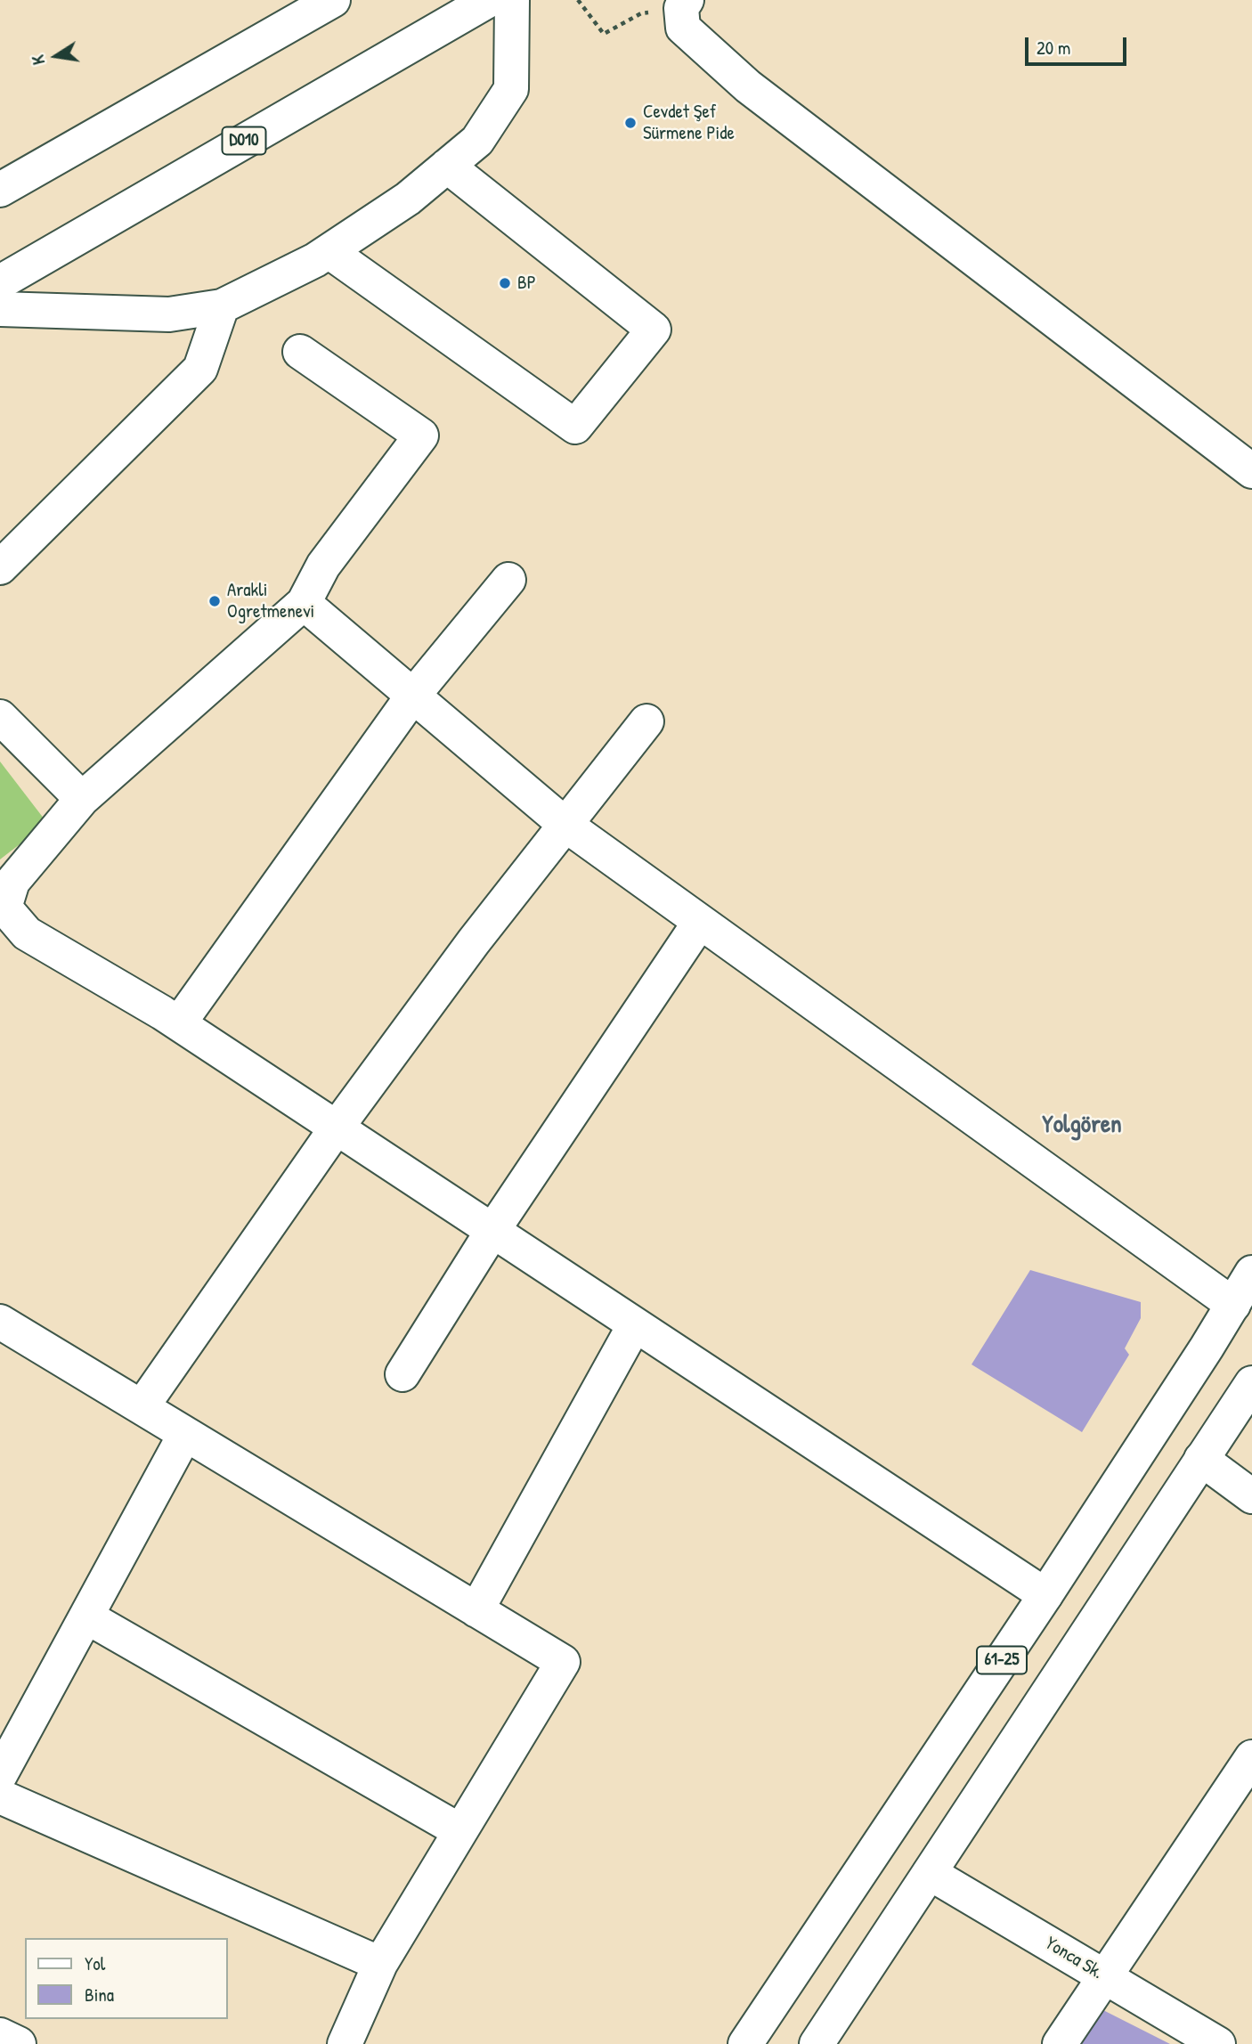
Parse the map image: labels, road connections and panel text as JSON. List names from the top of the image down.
{
  "streets": {
    "main road": ["D010", "61-25", "Yonca Sk."]
  },
  "districts": ["Yolgören"],
  "places": ["Cevdet Şef Sürmene Pide", "BP", "Arakli Ogretmenevi"],
  "legend": ["Yol", "Bina"],
  "scale_bar": "20 m",
  "north": "left"
}
